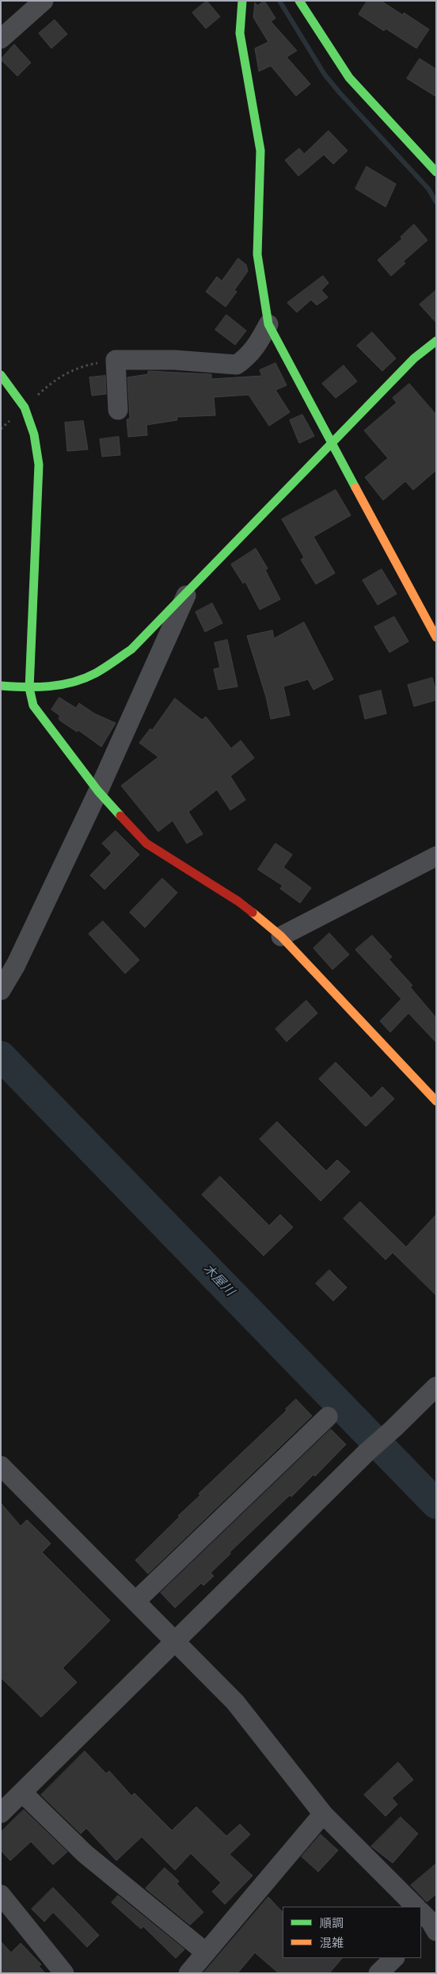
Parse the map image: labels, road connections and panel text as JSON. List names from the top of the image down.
{
  "water": ["木屋川"],
  "legend": ["順調", "混雑"]
}
